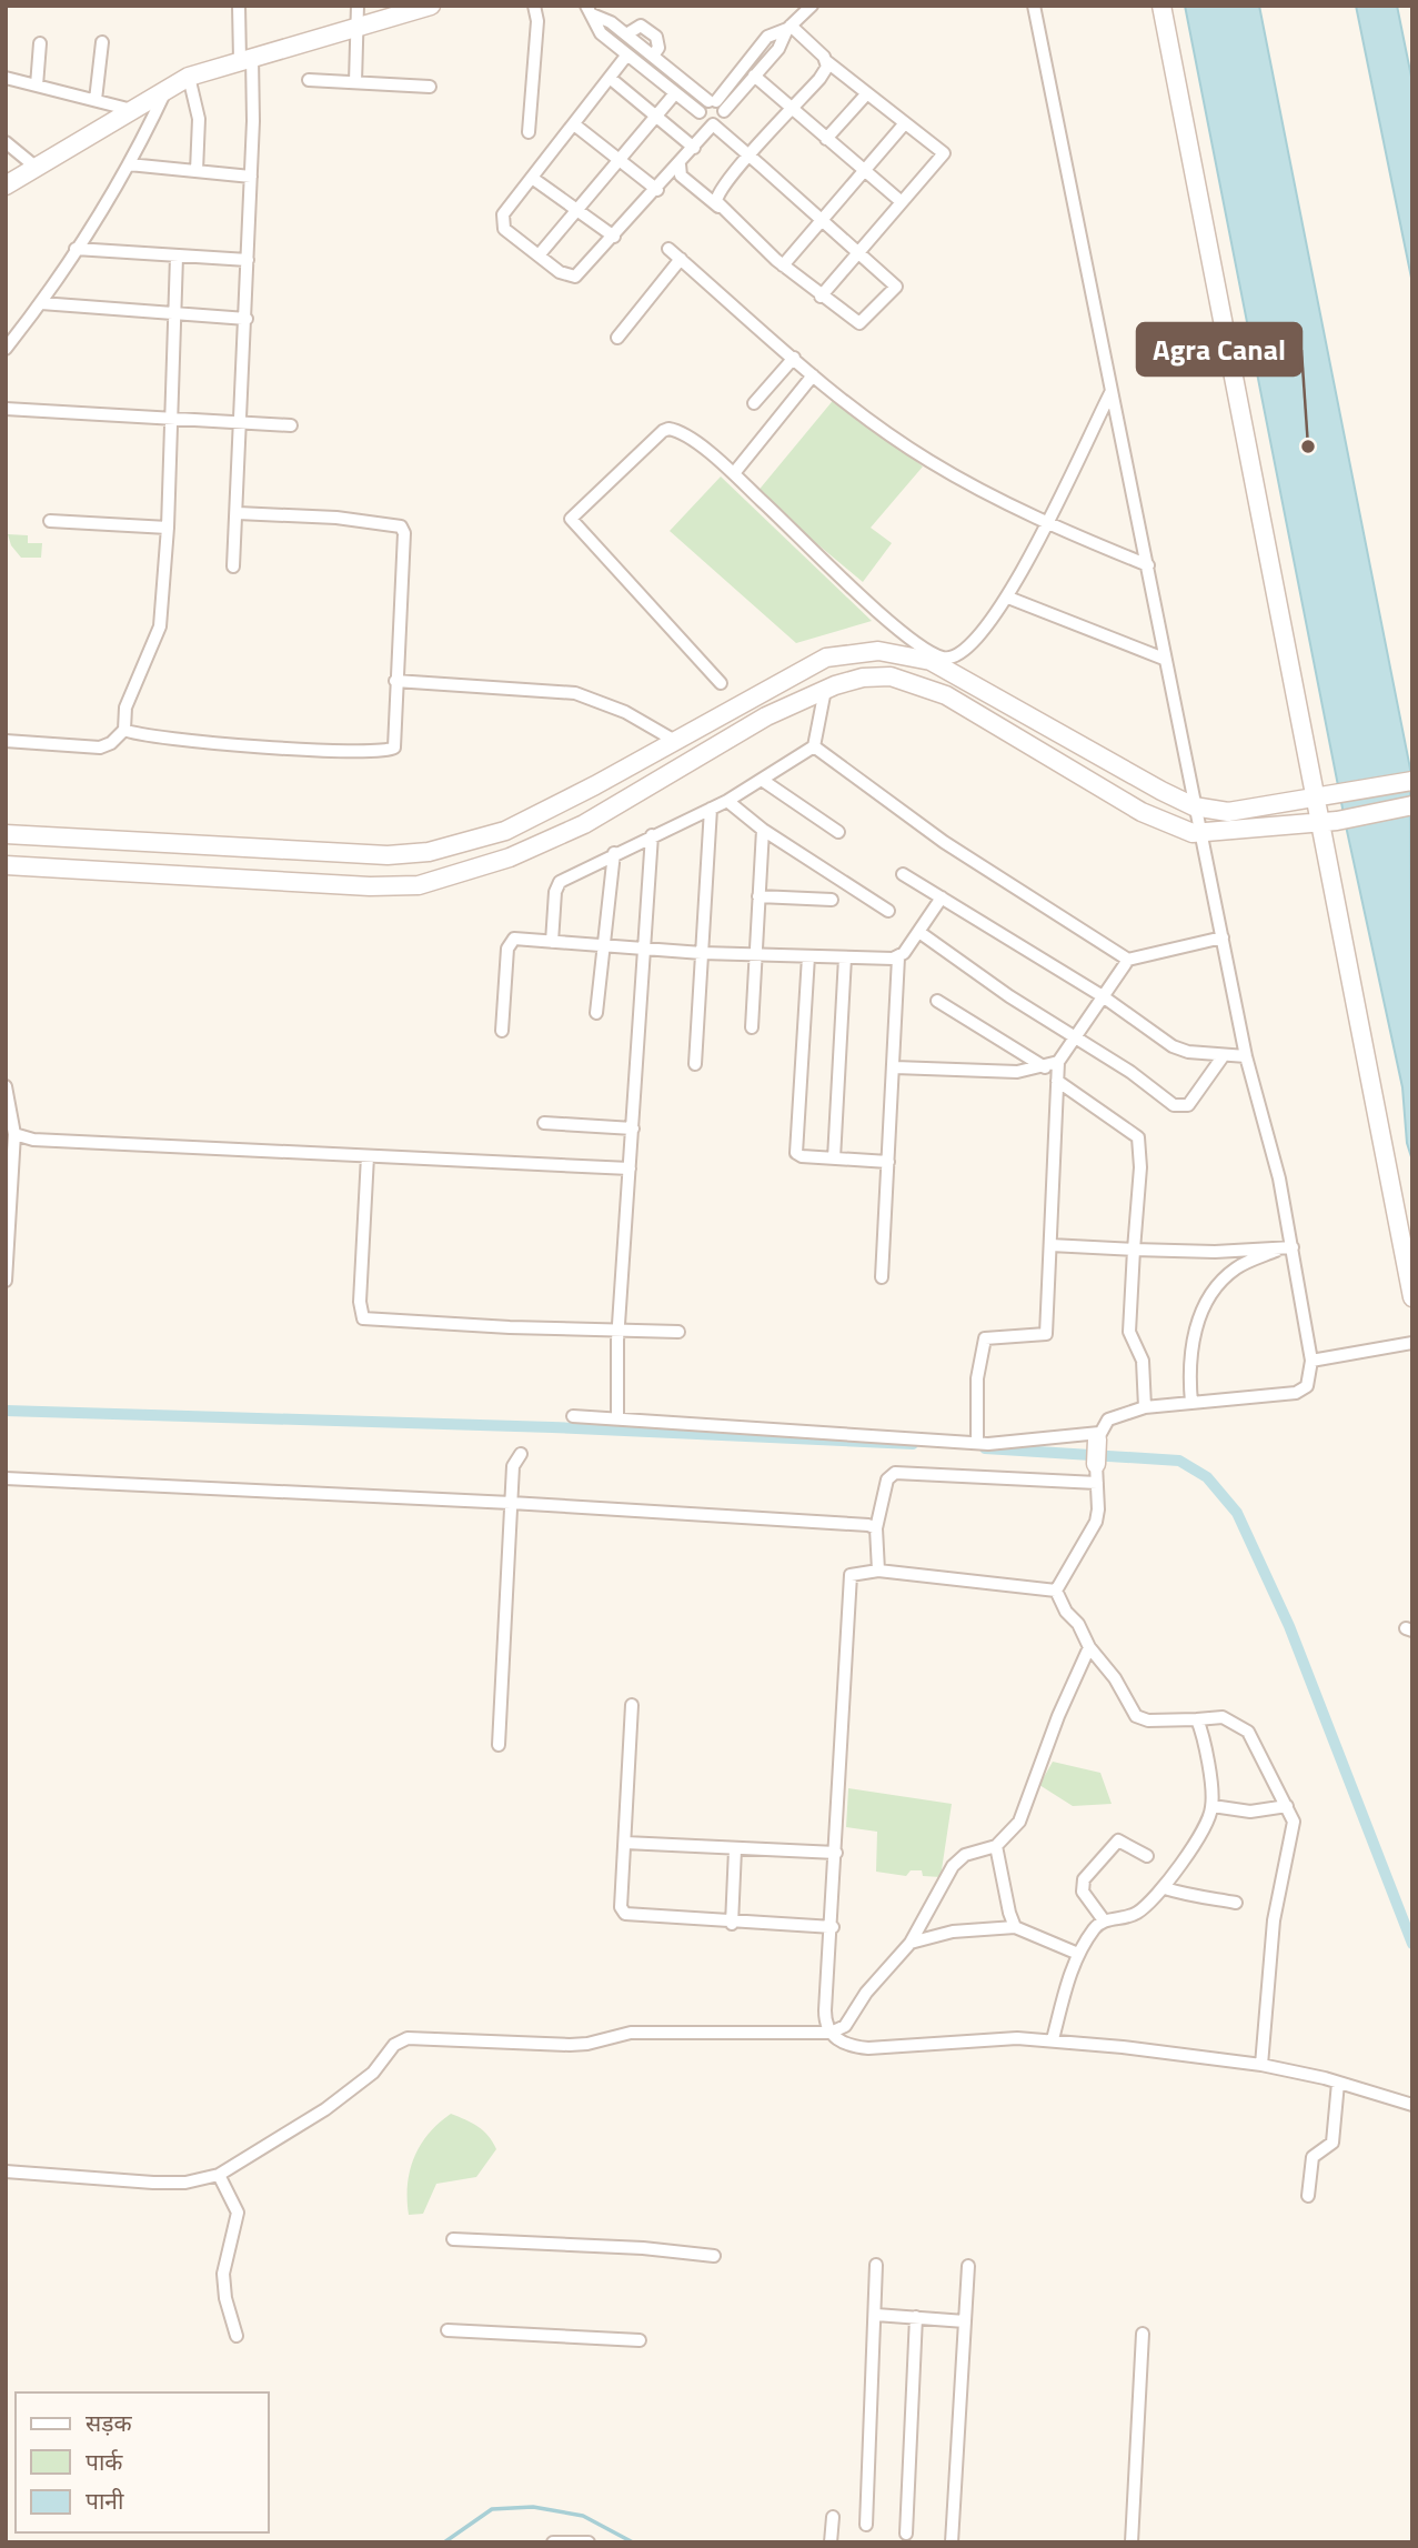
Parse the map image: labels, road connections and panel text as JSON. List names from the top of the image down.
{
  "places": ["Agra Canal"],
  "legend": ["सड़क", "पार्क", "पानी"]
}
